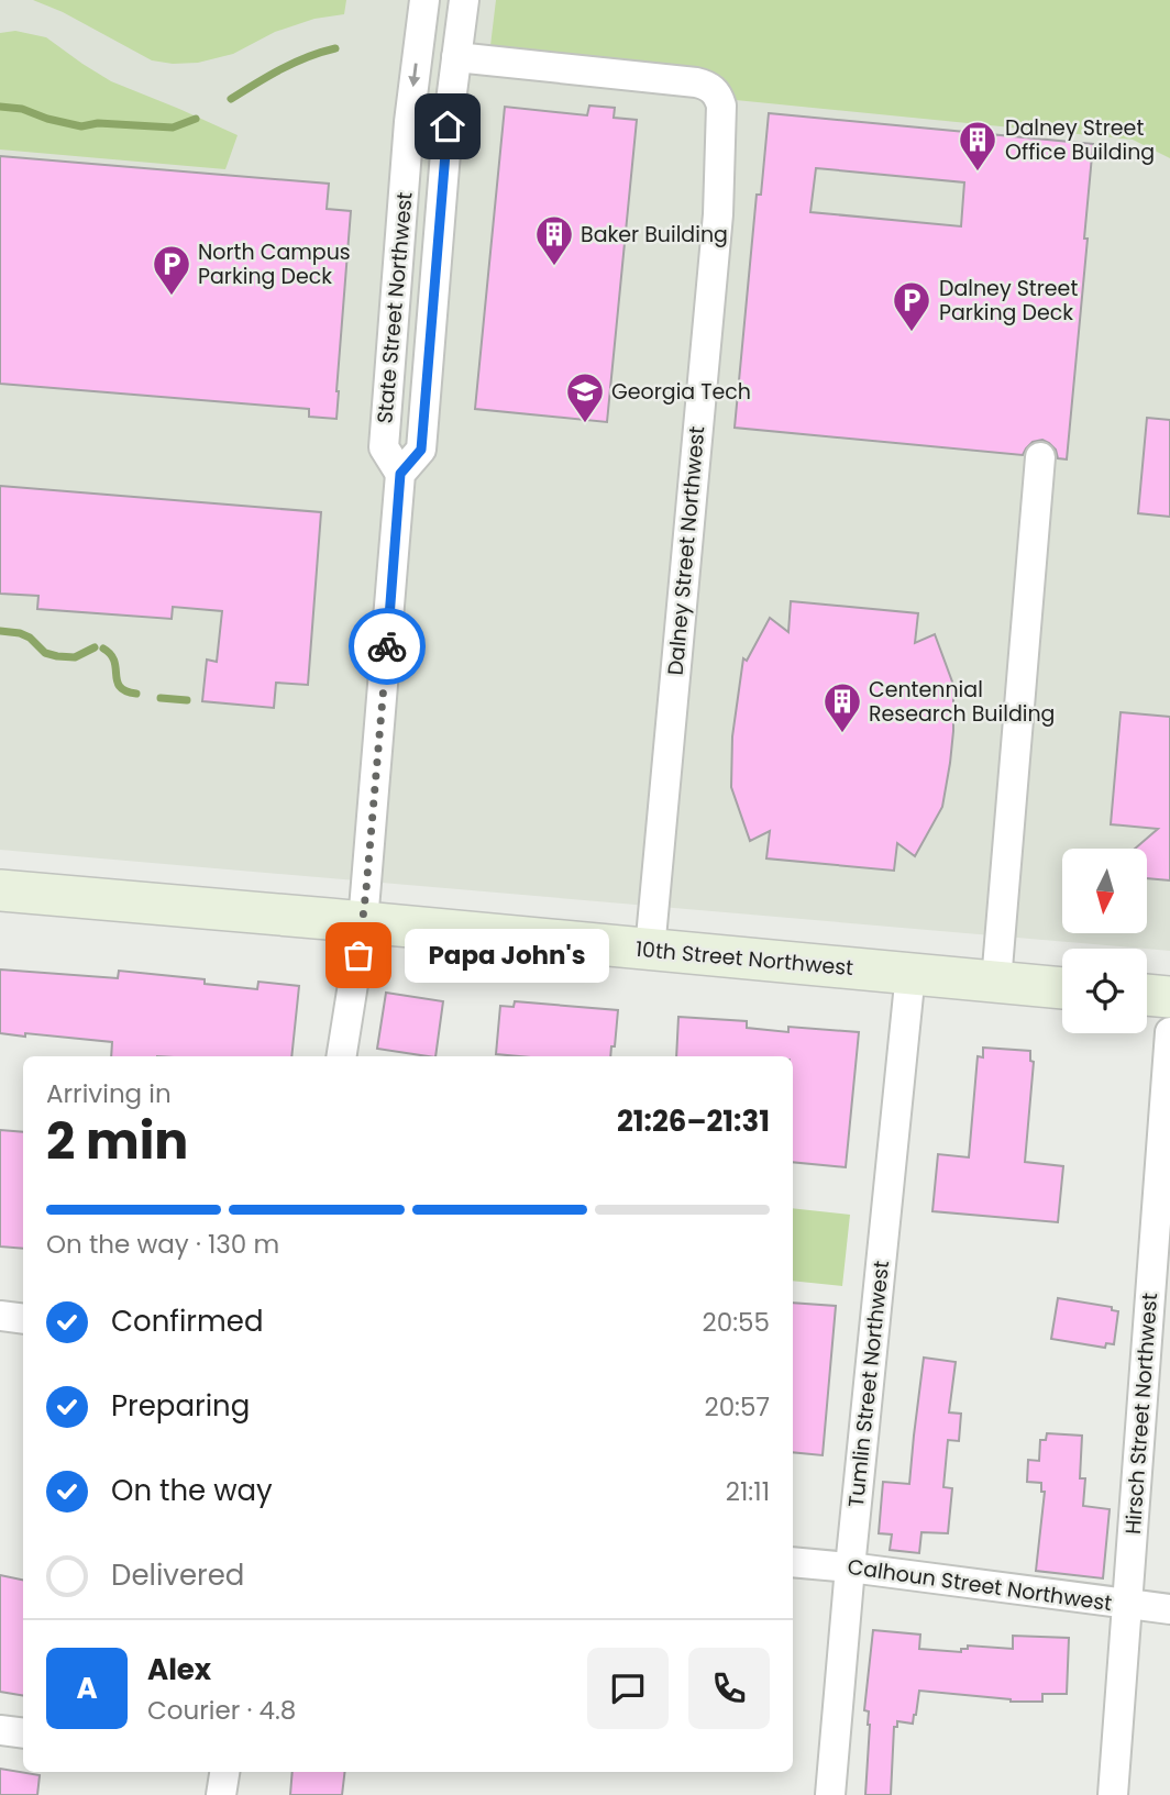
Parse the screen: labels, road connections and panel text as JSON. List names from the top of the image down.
{
  "streets": {
    "main road": ["10th Street Northwest"],
    "street": [
      "State Street Northwest",
      "Dalney Street Northwest",
      "Tumlin Street Northwest",
      "Hirsch Street Northwest",
      "Calhoun Street Northwest"
    ]
  },
  "crossings": [
    ["State Street Northwest", "Dalney Street Northwest"],
    ["Dalney Street Northwest", "10th Street Northwest"],
    ["10th Street Northwest", "Tumlin Street Northwest"],
    ["Tumlin Street Northwest", "Calhoun Street Northwest"],
    ["Hirsch Street Northwest", "Calhoun Street Northwest"]
  ],
  "places": {
    "building": ["Dalney Street Office Building", "Baker Building", "Centennial Research Building"],
    "parking": ["North Campus Parking Deck", "Dalney Street Parking Deck"],
    "school or university": ["Georgia Tech"],
    "other": ["Papa John's"]
  },
  "north": "bottom",
  "page": {
    "bubble": "Papa John's",
    "heading": ["2 min", "Arriving in", "21:26–21:31"],
    "panel": ["Alex", "Courier · 4.8"],
    "bar": "On the way · 130 m",
    "list": [
      ["Confirmed", "20:55"],
      ["Preparing", "20:57"],
      ["On the way", "21:11"],
      "Delivered"
    ],
    "round": "A"
  }
}
